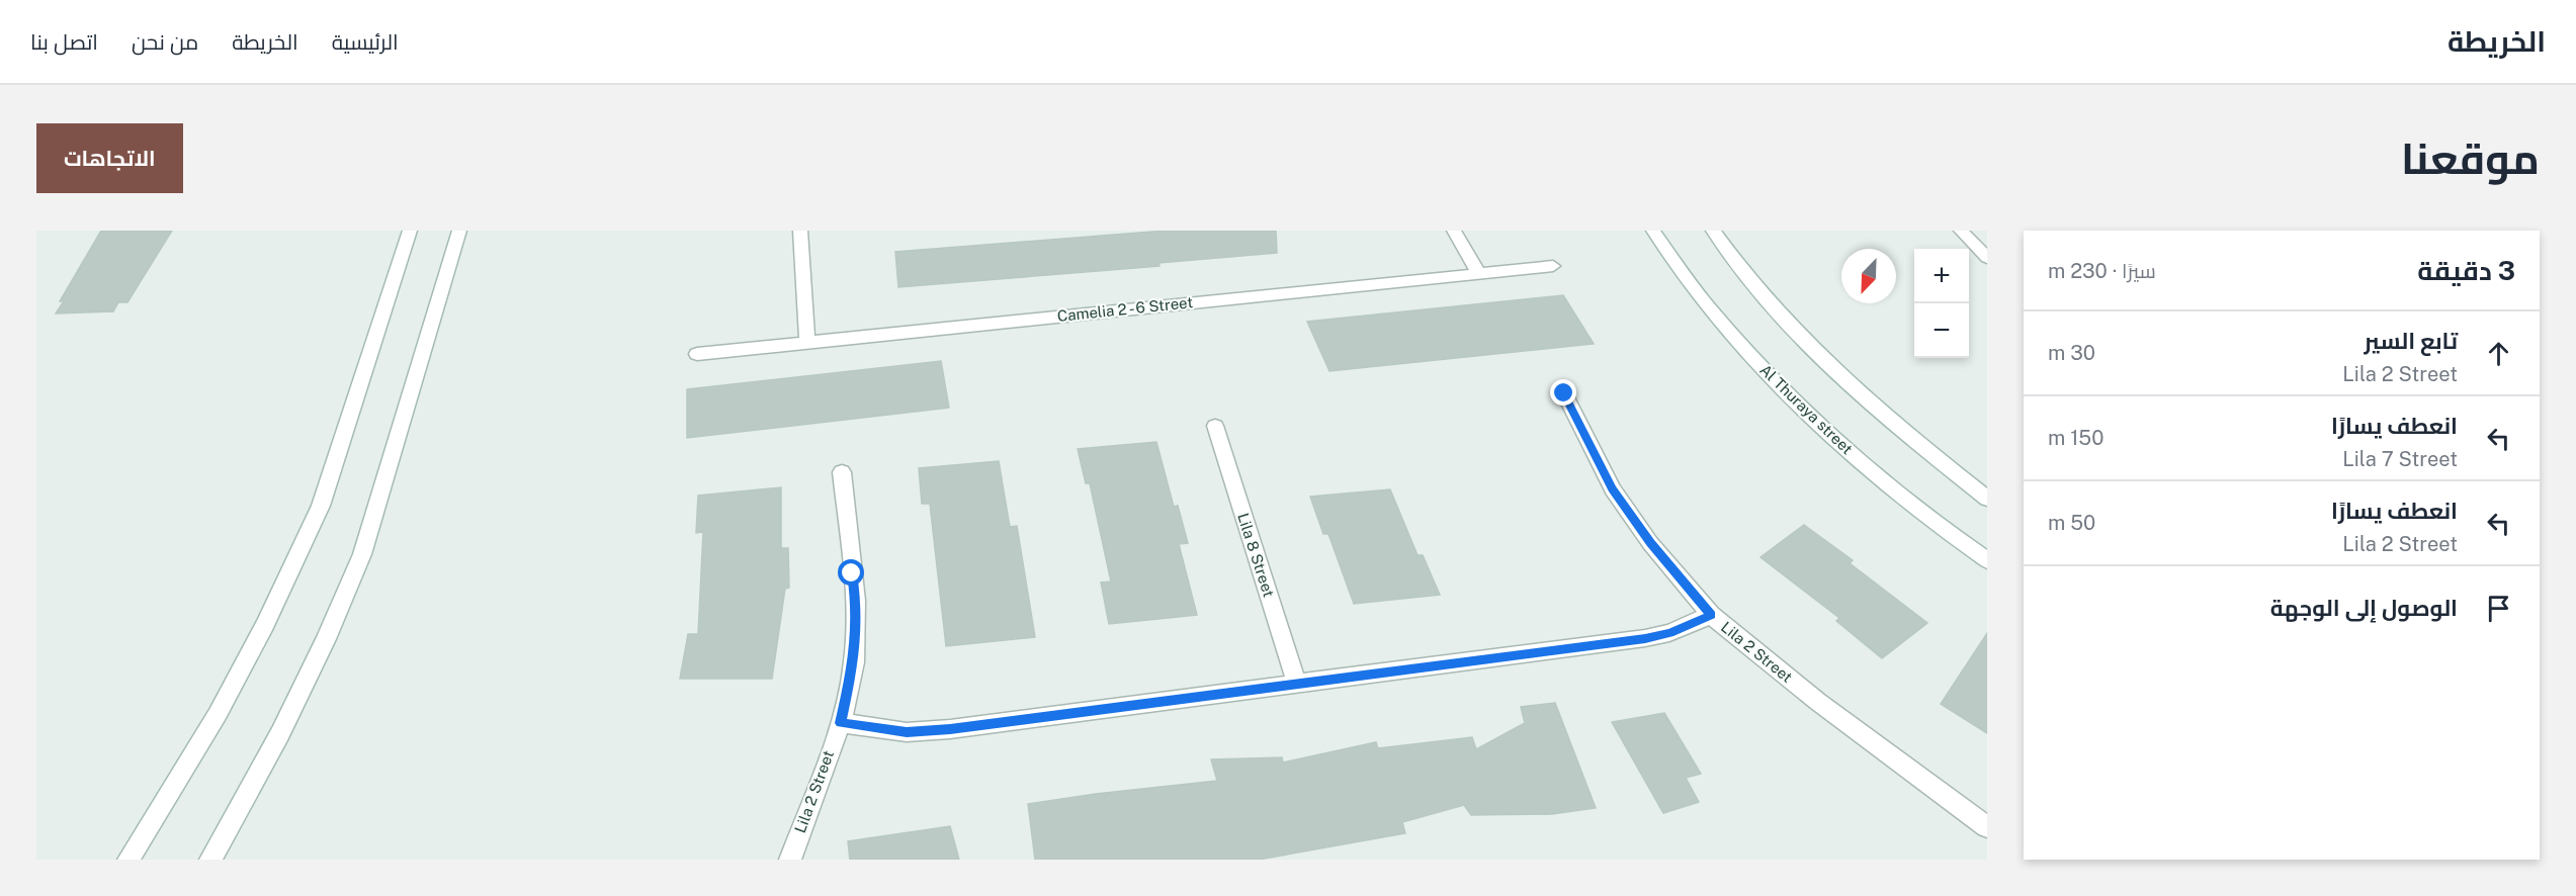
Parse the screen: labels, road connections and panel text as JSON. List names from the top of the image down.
{
  "streets": {
    "street": [
      "Camelia 2 - 6 Street",
      "Al Thuraya street",
      "Lila 8 Street",
      "Lila 2 Street"
    ]
  },
  "north": "bottom left",
  "page": {
    "header": "الخريطة",
    "nav": [
      "الرئيسية",
      "الخريطة",
      "من نحن",
      "اتصل بنا"
    ],
    "title": "موقعنا",
    "buttons": "الاتجاهات",
    "heading": ["3 دقيقة", "سيرًا · 230 m"],
    "map_buttons": ["+", "−"],
    "list": [
      ["تابع السير", "Lila 2 Street", "30 m"],
      ["انعطف يسارًا", "Lila 7 Street", "150 m"],
      ["انعطف يسارًا", "Lila 2 Street", "50 m"],
      "الوصول إلى الوجهة"
    ]
  }
}
